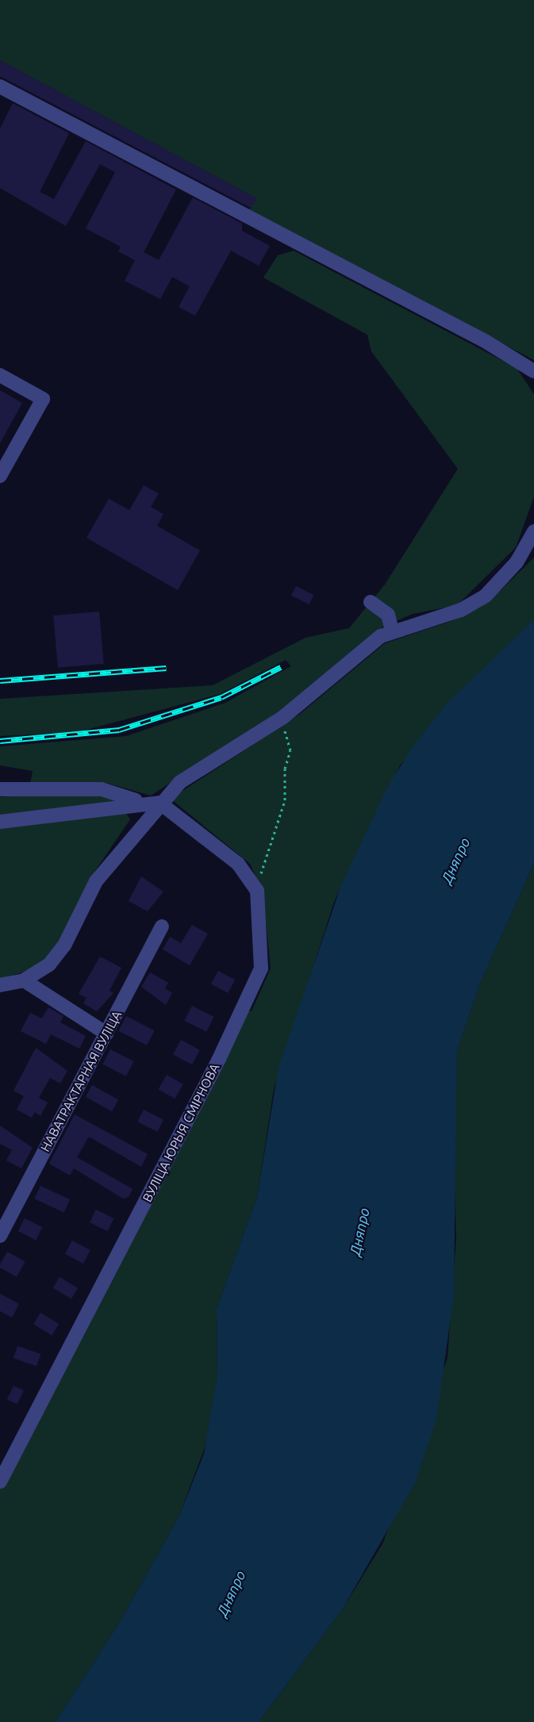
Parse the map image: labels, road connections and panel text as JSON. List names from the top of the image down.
{
  "streets": {
    "street": ["НАВАТРАКТАРНАЯ ВУЛІЦА", "ВУЛІЦА ЮРЫЯ СМІРНОВА"]
  },
  "water": ["Дняпро"]
}
